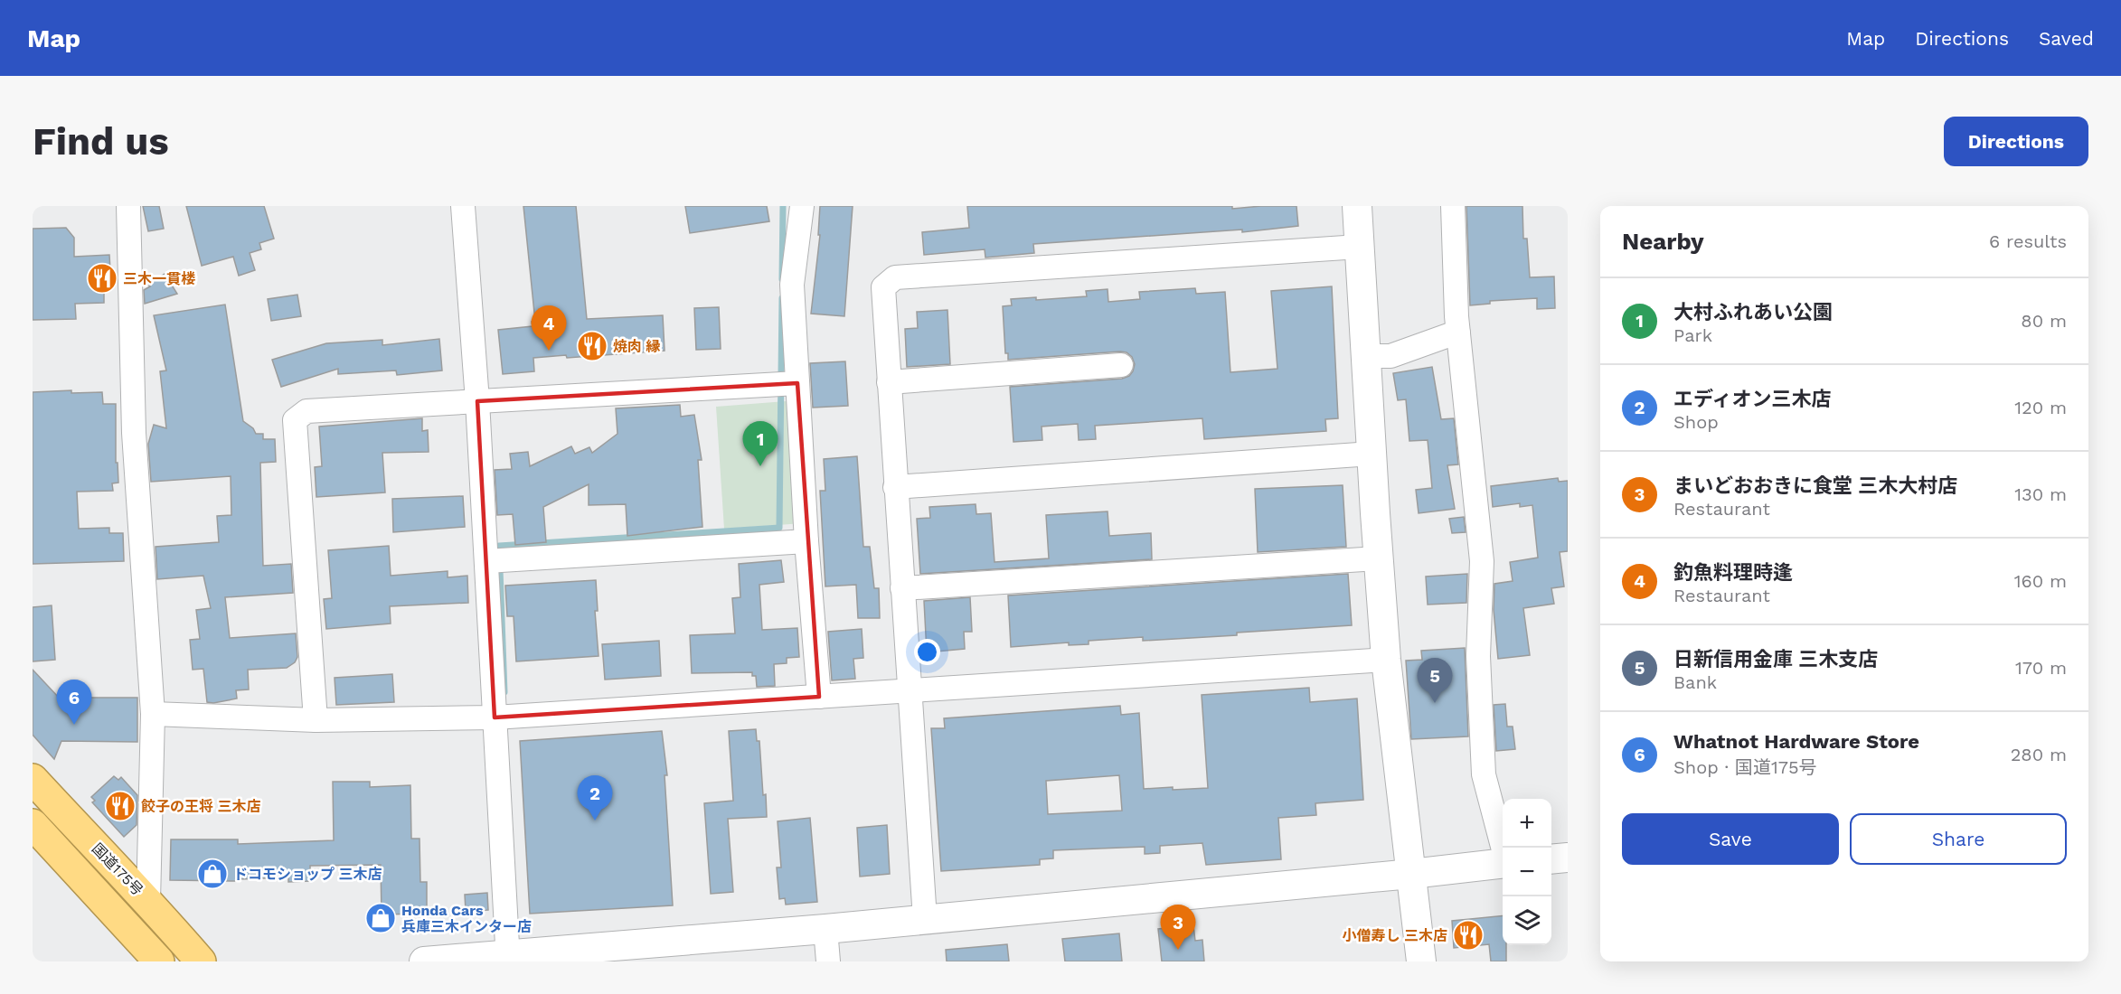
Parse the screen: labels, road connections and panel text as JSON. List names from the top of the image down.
{
  "streets": {
    "highway": ["国道175号"]
  },
  "places": {
    "restaurant": [
      "三木一貫楼",
      "焼肉 縁",
      "餃子の王将 三木店",
      "小僧寿し 三木店"
    ],
    "shop": ["ドコモショップ 三木店", "Honda Cars 兵庫三木インター店"]
  },
  "page": {
    "header": "Map",
    "nav": ["Map", "Directions", "Saved"],
    "buttons": [
      "Directions",
      ["Save", "Share"]
    ],
    "title": "Find us",
    "heading": ["Nearby", "6 results"],
    "list": [
      {
        "mark": "1",
        "name": "大村ふれあい公園",
        "note": "Park",
        "value": "80 m"
      },
      {
        "mark": "2",
        "name": "エディオン三木店",
        "note": "Shop",
        "value": "120 m"
      },
      {
        "mark": "3",
        "name": "まいどおおきに食堂 三木大村店",
        "note": "Restaurant",
        "value": "130 m"
      },
      {
        "mark": "4",
        "name": "釣魚料理時逢",
        "note": "Restaurant",
        "value": "160 m"
      },
      {
        "mark": "5",
        "name": "日新信用金庫 三木支店",
        "note": "Bank",
        "value": "170 m"
      },
      {
        "mark": "6",
        "name": "Whatnot Hardware Store",
        "note": "Shop · 国道175号",
        "value": "280 m"
      }
    ],
    "pins": [
      "4",
      "1",
      "5",
      "6",
      "2",
      "3"
    ],
    "map_buttons": ["+", "−"]
  }
}
